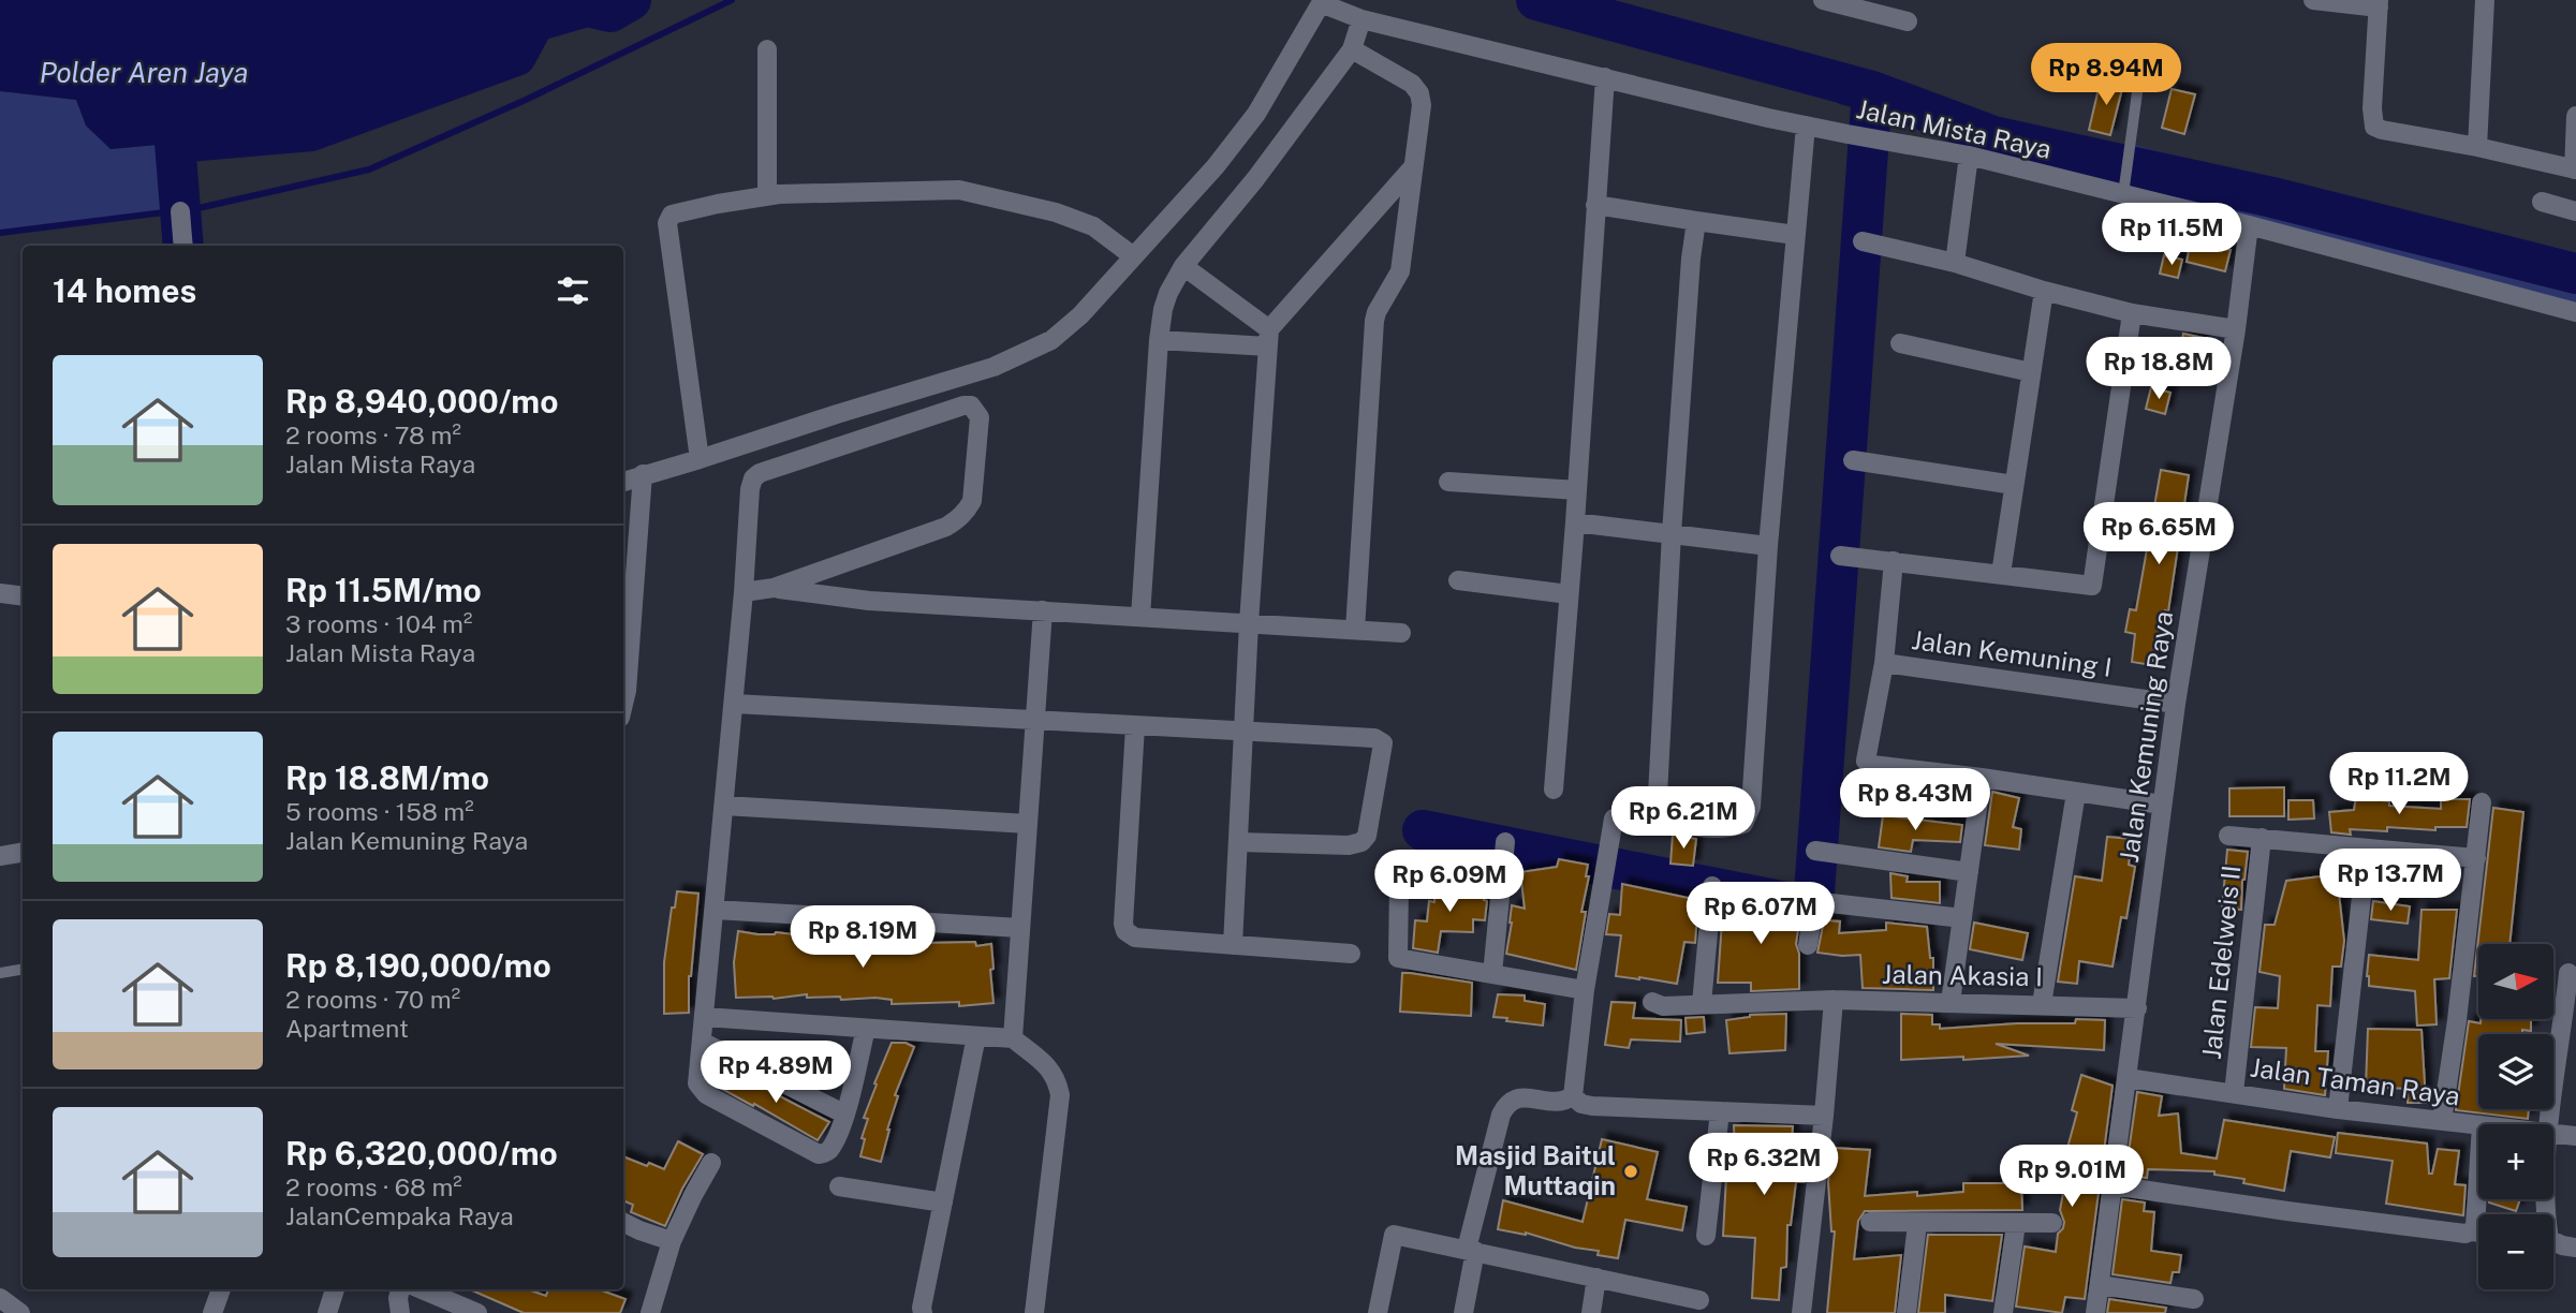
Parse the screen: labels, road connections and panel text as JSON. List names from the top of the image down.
{
  "streets": {
    "street": [
      "Jalan Mista Raya",
      "Jalan Kemuning I",
      "Jalan Kemuning Raya",
      "Jalan Edelweis II",
      "Jalan Akasia I",
      "Jalan Taman Raya"
    ]
  },
  "crossings": [
    ["Jalan Mista Raya", "Jalan Kemuning Raya"],
    ["Jalan Kemuning I", "Jalan Kemuning Raya"],
    ["Jalan Kemuning Raya", "Jalan Akasia I"],
    ["Jalan Kemuning Raya", "Jalan Taman Raya"],
    ["Jalan Edelweis II", "Jalan Taman Raya"]
  ],
  "water": ["Polder Aren Jaya"],
  "places": ["Masjid Baitul Muttaqin"],
  "north": "right",
  "page": {
    "price": [
      "Rp 8.94M",
      "Rp 11.5M",
      "Rp 18.8M",
      "Rp 6.65M",
      "Rp 11.2M",
      "Rp 8.43M",
      "Rp 6.21M",
      "Rp 13.7M",
      "Rp 6.09M",
      "Rp 6.07M",
      "Rp 8.19M",
      "Rp 4.89M",
      "Rp 6.32M",
      "Rp 9.01M"
    ],
    "heading": "14 homes",
    "list": [
      {
        "name": "Rp 8,940,000/mo",
        "note": "2 rooms · 78 m² · Jalan Mista Raya"
      },
      {
        "name": "Rp 11.5M/mo",
        "note": "3 rooms · 104 m² · Jalan Mista Raya"
      },
      {
        "name": "Rp 18.8M/mo",
        "note": "5 rooms · 158 m² · Jalan Kemuning Raya"
      },
      {
        "name": "Rp 8,190,000/mo",
        "note": "2 rooms · 70 m² · Apartment"
      },
      {
        "name": "Rp 6,320,000/mo",
        "note": "2 rooms · 68 m² · JalanCempaka Raya"
      }
    ],
    "map_buttons": ["+", "−"]
  }
}
